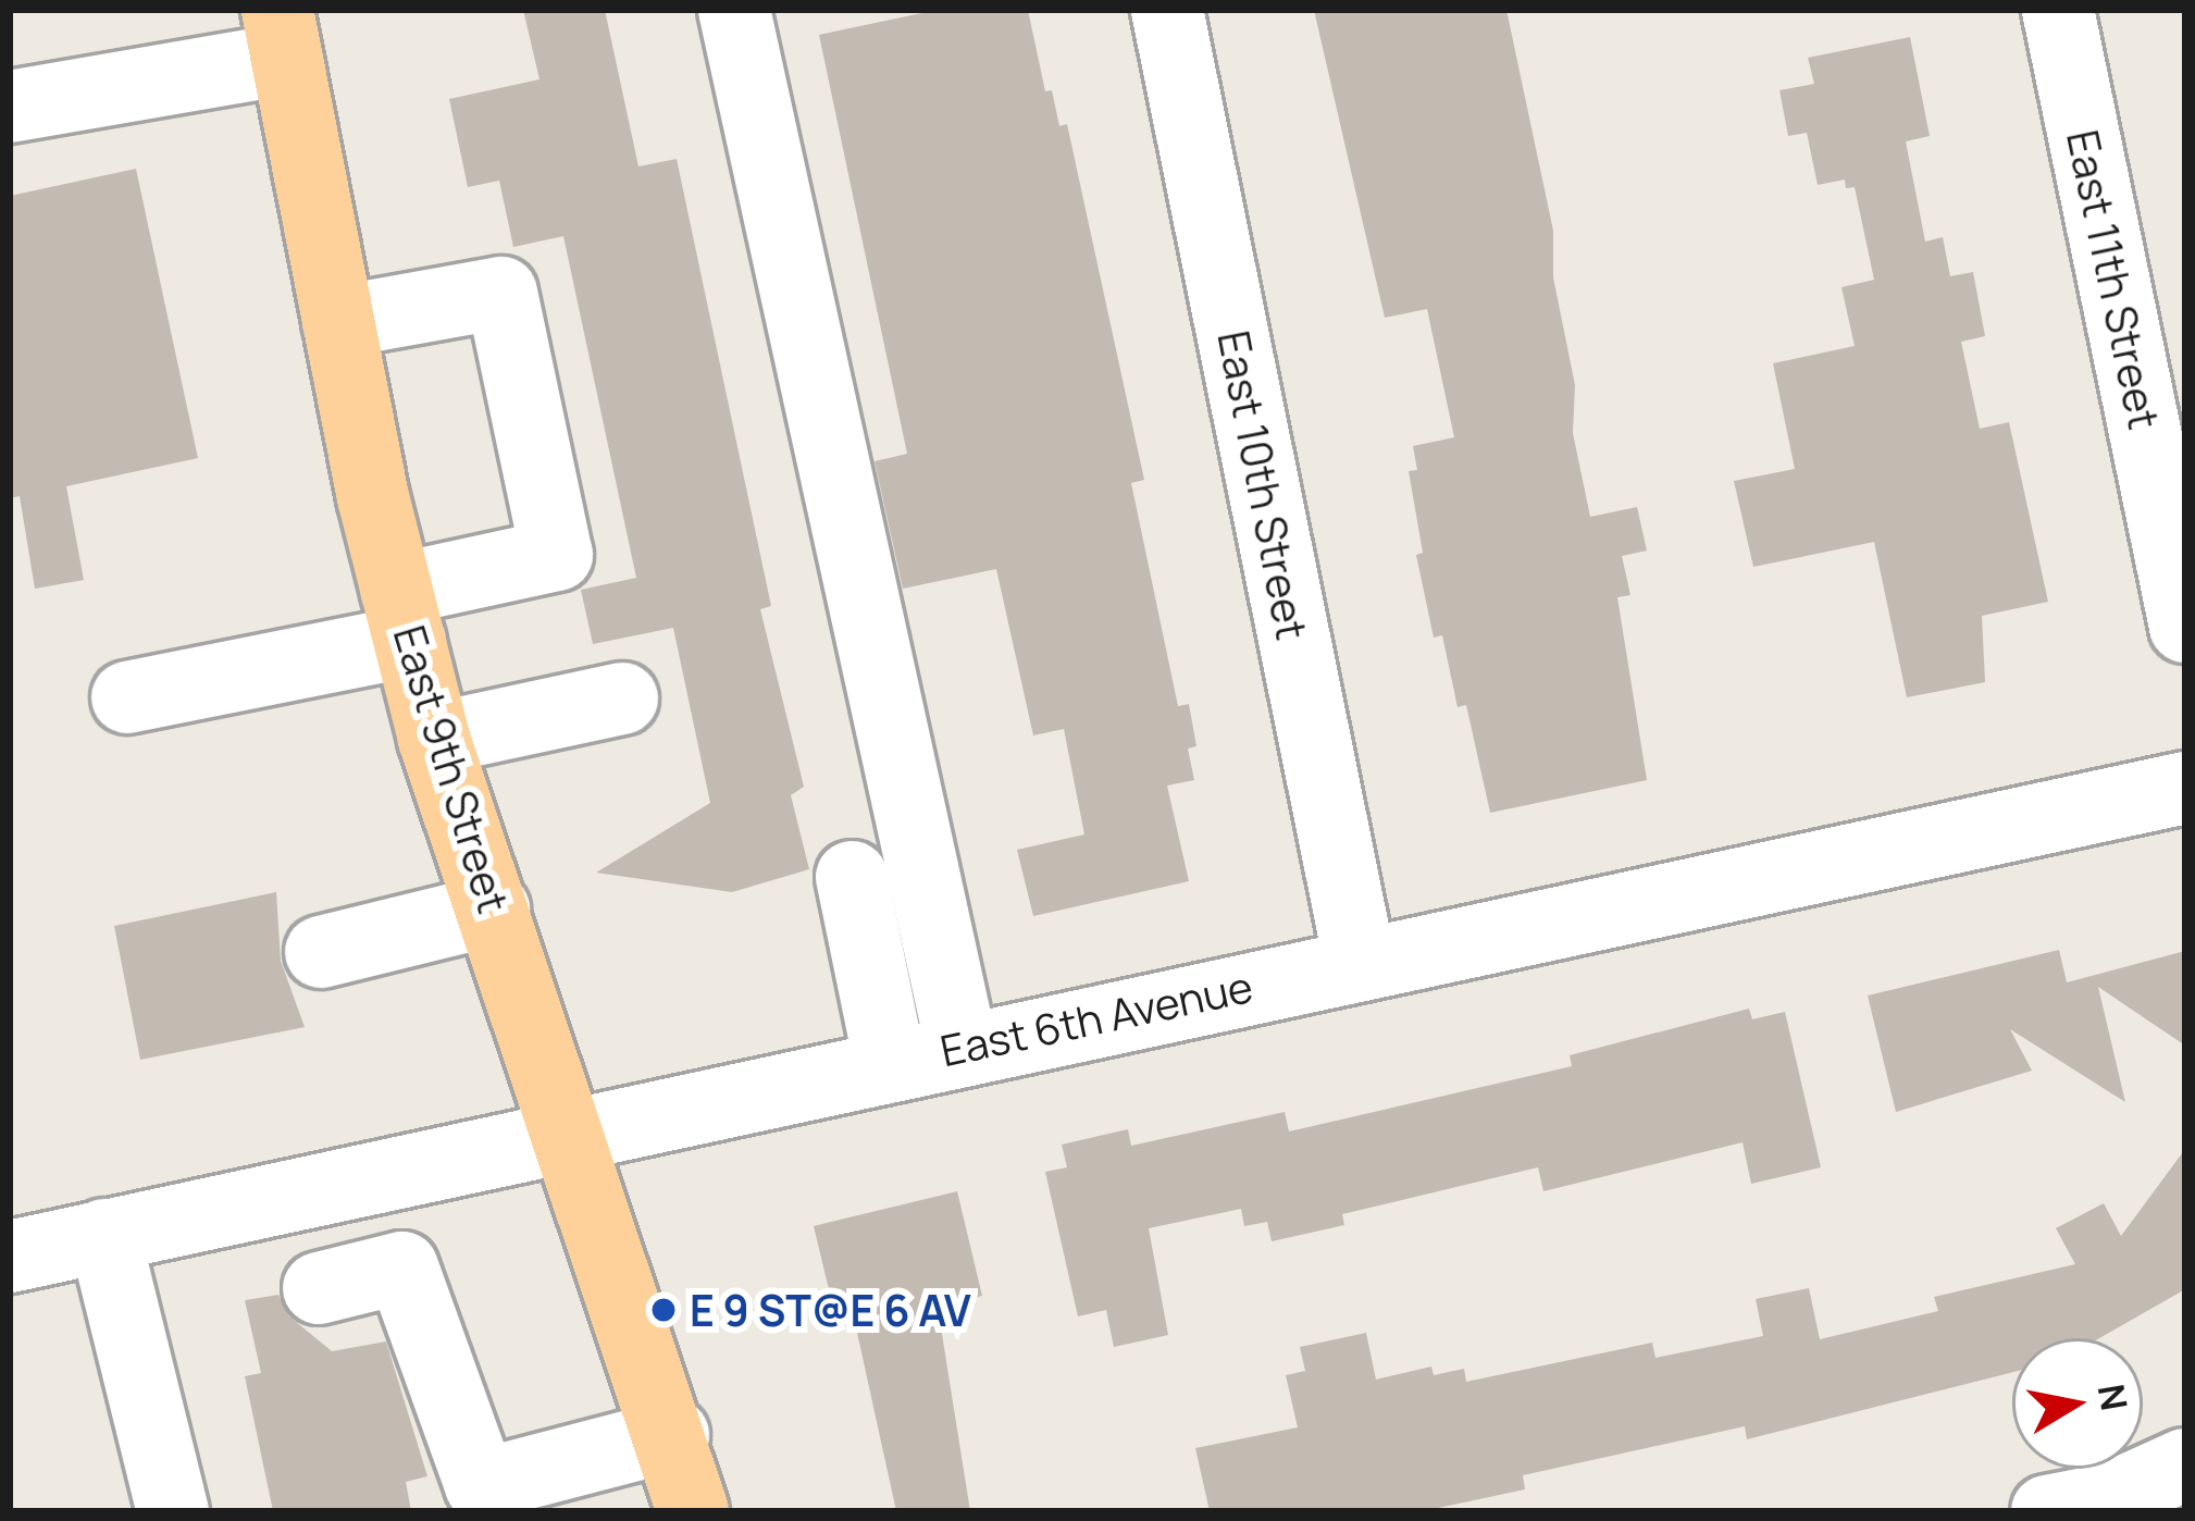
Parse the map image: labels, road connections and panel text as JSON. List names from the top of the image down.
{
  "streets": {
    "main road": ["East 9th Street"],
    "street": ["East 11th Street", "East 10th Street", "East 6th Avenue"]
  },
  "crossings": [
    ["East 10th Street", "East 6th Avenue"],
    ["East 9th Street", "East 6th Avenue"]
  ],
  "places": ["E 9 ST@E 6 AV"],
  "north": "right"
}
